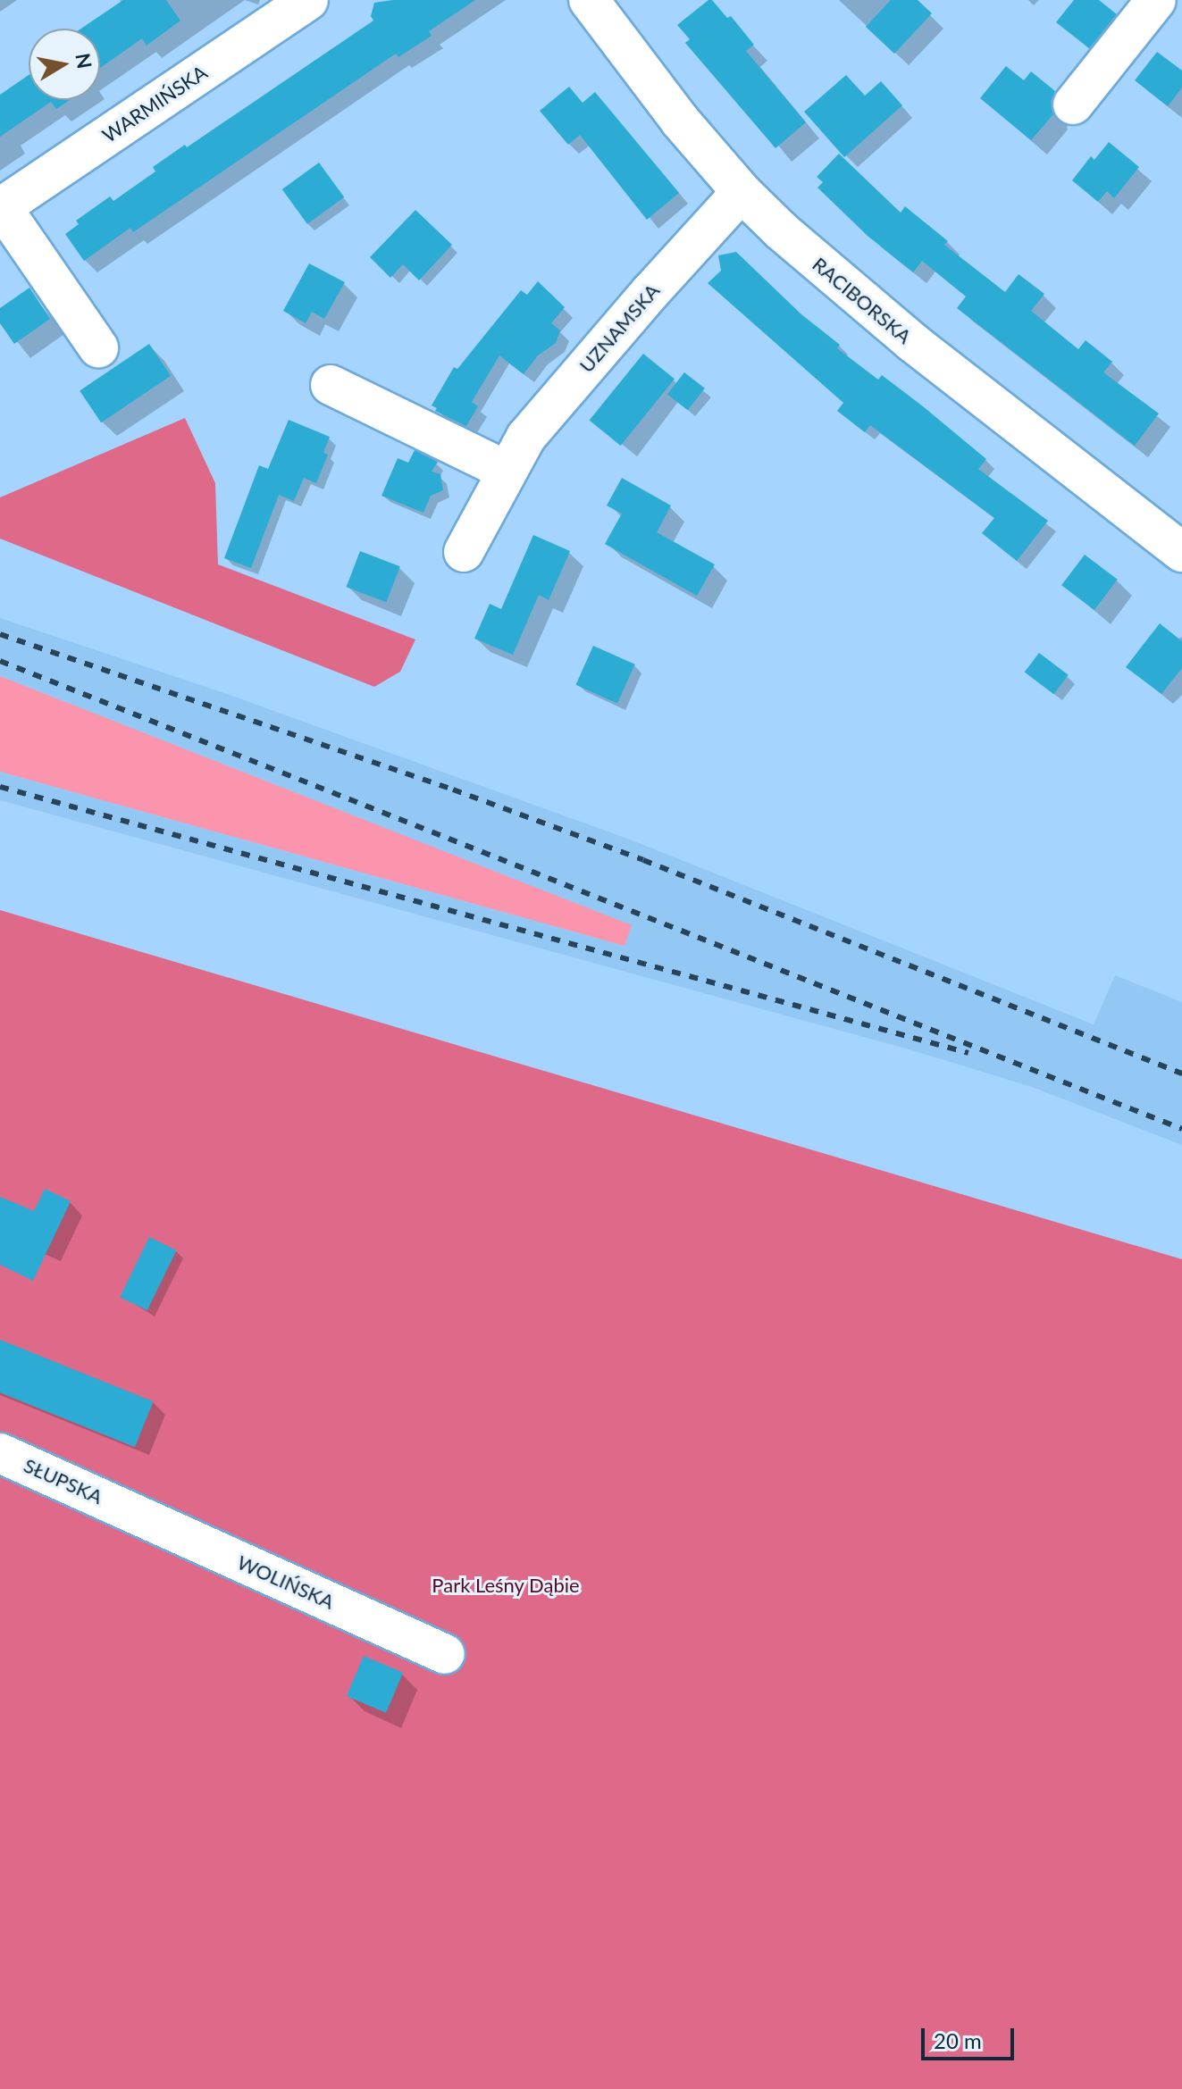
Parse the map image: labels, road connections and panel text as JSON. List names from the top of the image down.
{
  "streets": {
    "street": [
      "WARMIŃSKA",
      "RACIBORSKA",
      "UZNAMSKA",
      "SŁUPSKA",
      "WOLIŃSKA"
    ]
  },
  "crossings": [
    ["RACIBORSKA", "UZNAMSKA"],
    ["SŁUPSKA", "WOLIŃSKA"]
  ],
  "parks": ["Park Leśny Dąbie"],
  "scale_bar": "20 m",
  "north": "right"
}
